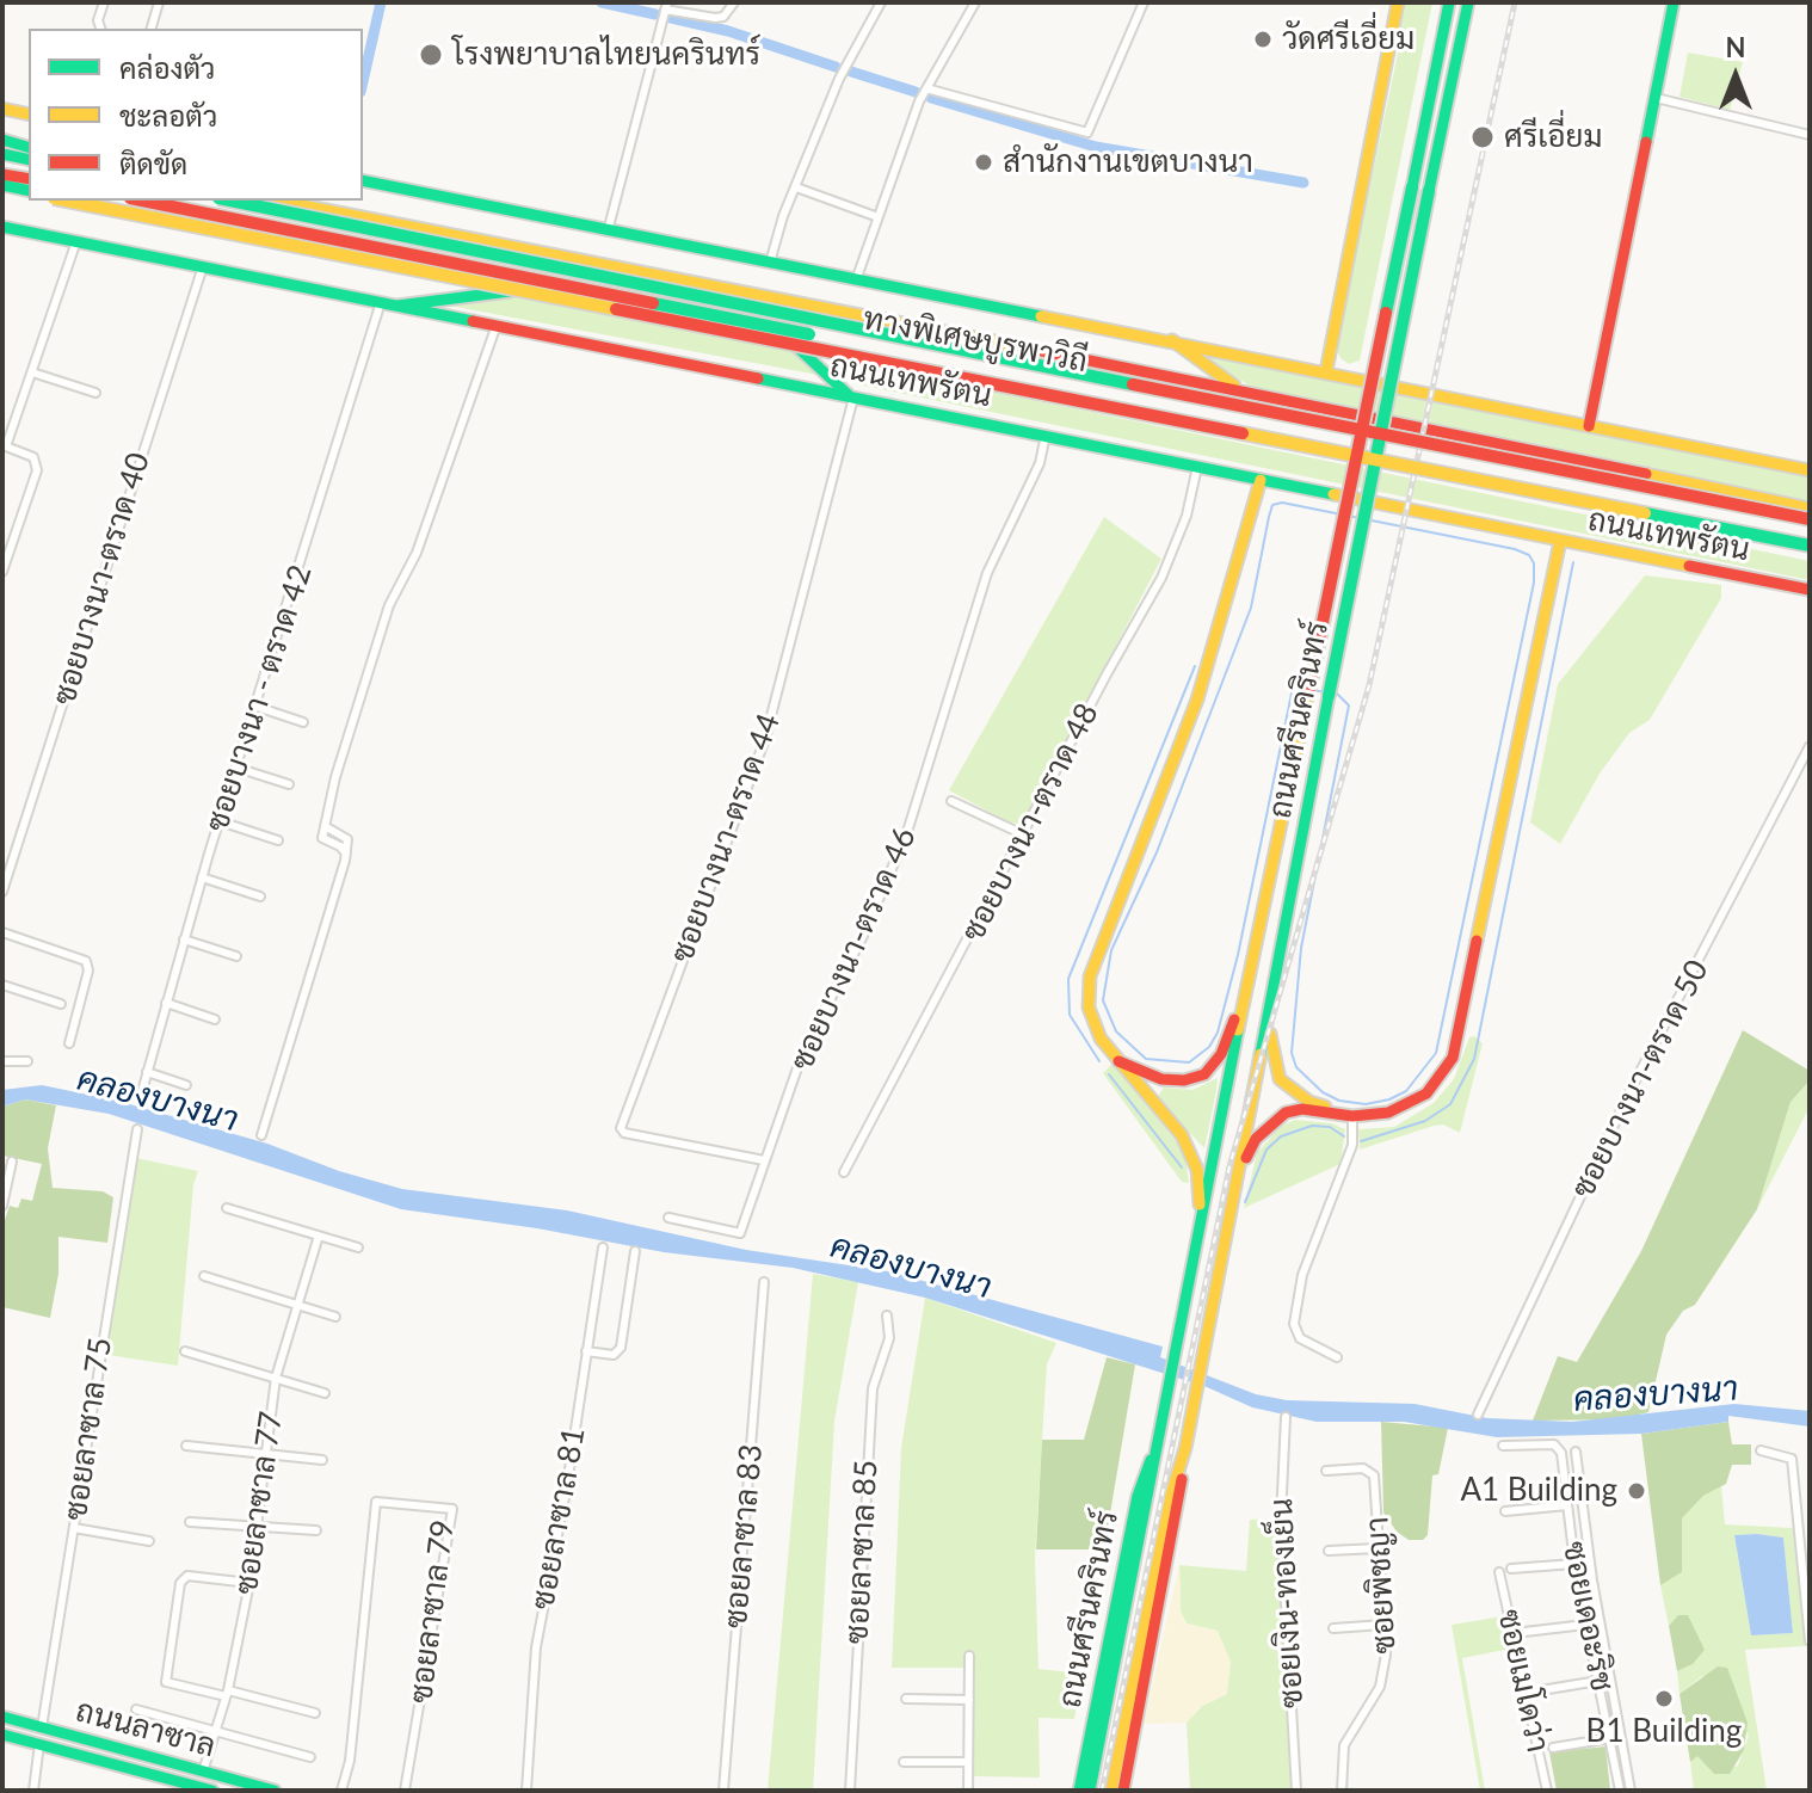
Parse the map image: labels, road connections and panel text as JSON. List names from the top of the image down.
{
  "streets": {
    "main road": [
      "ทางพิเศษบูรพาวิถี",
      "ถนนเทพรัตน",
      "ถนนศรีนครินทร์",
      "ถนนลาซาล"
    ],
    "street": [
      "ซอยบางนา-ตราด 40",
      "ซอยบางนา - ตราด 42",
      "ซอยบางนา-ตราด 48",
      "ซอยบางนา-ตราด 44",
      "ซอยบางนา-ตราด 46",
      "ซอยบางนา-ตราด 50",
      "ซอยลาซาล 75",
      "ซอยลาซาล 77",
      "ซอยลาซาล 81",
      "ซอยลาซาล 83",
      "ซอยลาซาล 85",
      "ซอยพิชญา",
      "ซอยเงิน-ทองเย็น",
      "ซอยลาซาล 79",
      "ซอยเดอะริช",
      "ซอยเมโดว่า"
    ]
  },
  "crossings": [
    ["ถนนเทพรัตน", "ซอยบางนา-ตราด 40"],
    ["ถนนเทพรัตน", "ซอยบางนา - ตราด 42"],
    ["ถนนเทพรัตน", "ซอยบางนา-ตราด 48"],
    ["ถนนเทพรัตน", "ซอยบางนา-ตราด 44"],
    ["ถนนเทพรัตน", "ซอยบางนา-ตราด 46"],
    ["ซอยบางนา-ตราด 44", "ซอยบางนา-ตราด 46"],
    ["ซอยลาซาล 75", "ถนนลาซาล"],
    ["ซอยลาซาล 77", "ถนนลาซาล"]
  ],
  "water": ["คลองบางนา"],
  "places": [
    "วัดศรีเอี่ยม",
    "โรงพยาบาลไทยนครินทร์",
    "ศรีเอี่ยม",
    "สำนักงานเขตบางนา",
    "A1 Building",
    "B1 Building"
  ],
  "legend": ["คล่องตัว", "ชะลอตัว", "ติดขัด"],
  "north": "top"
}
